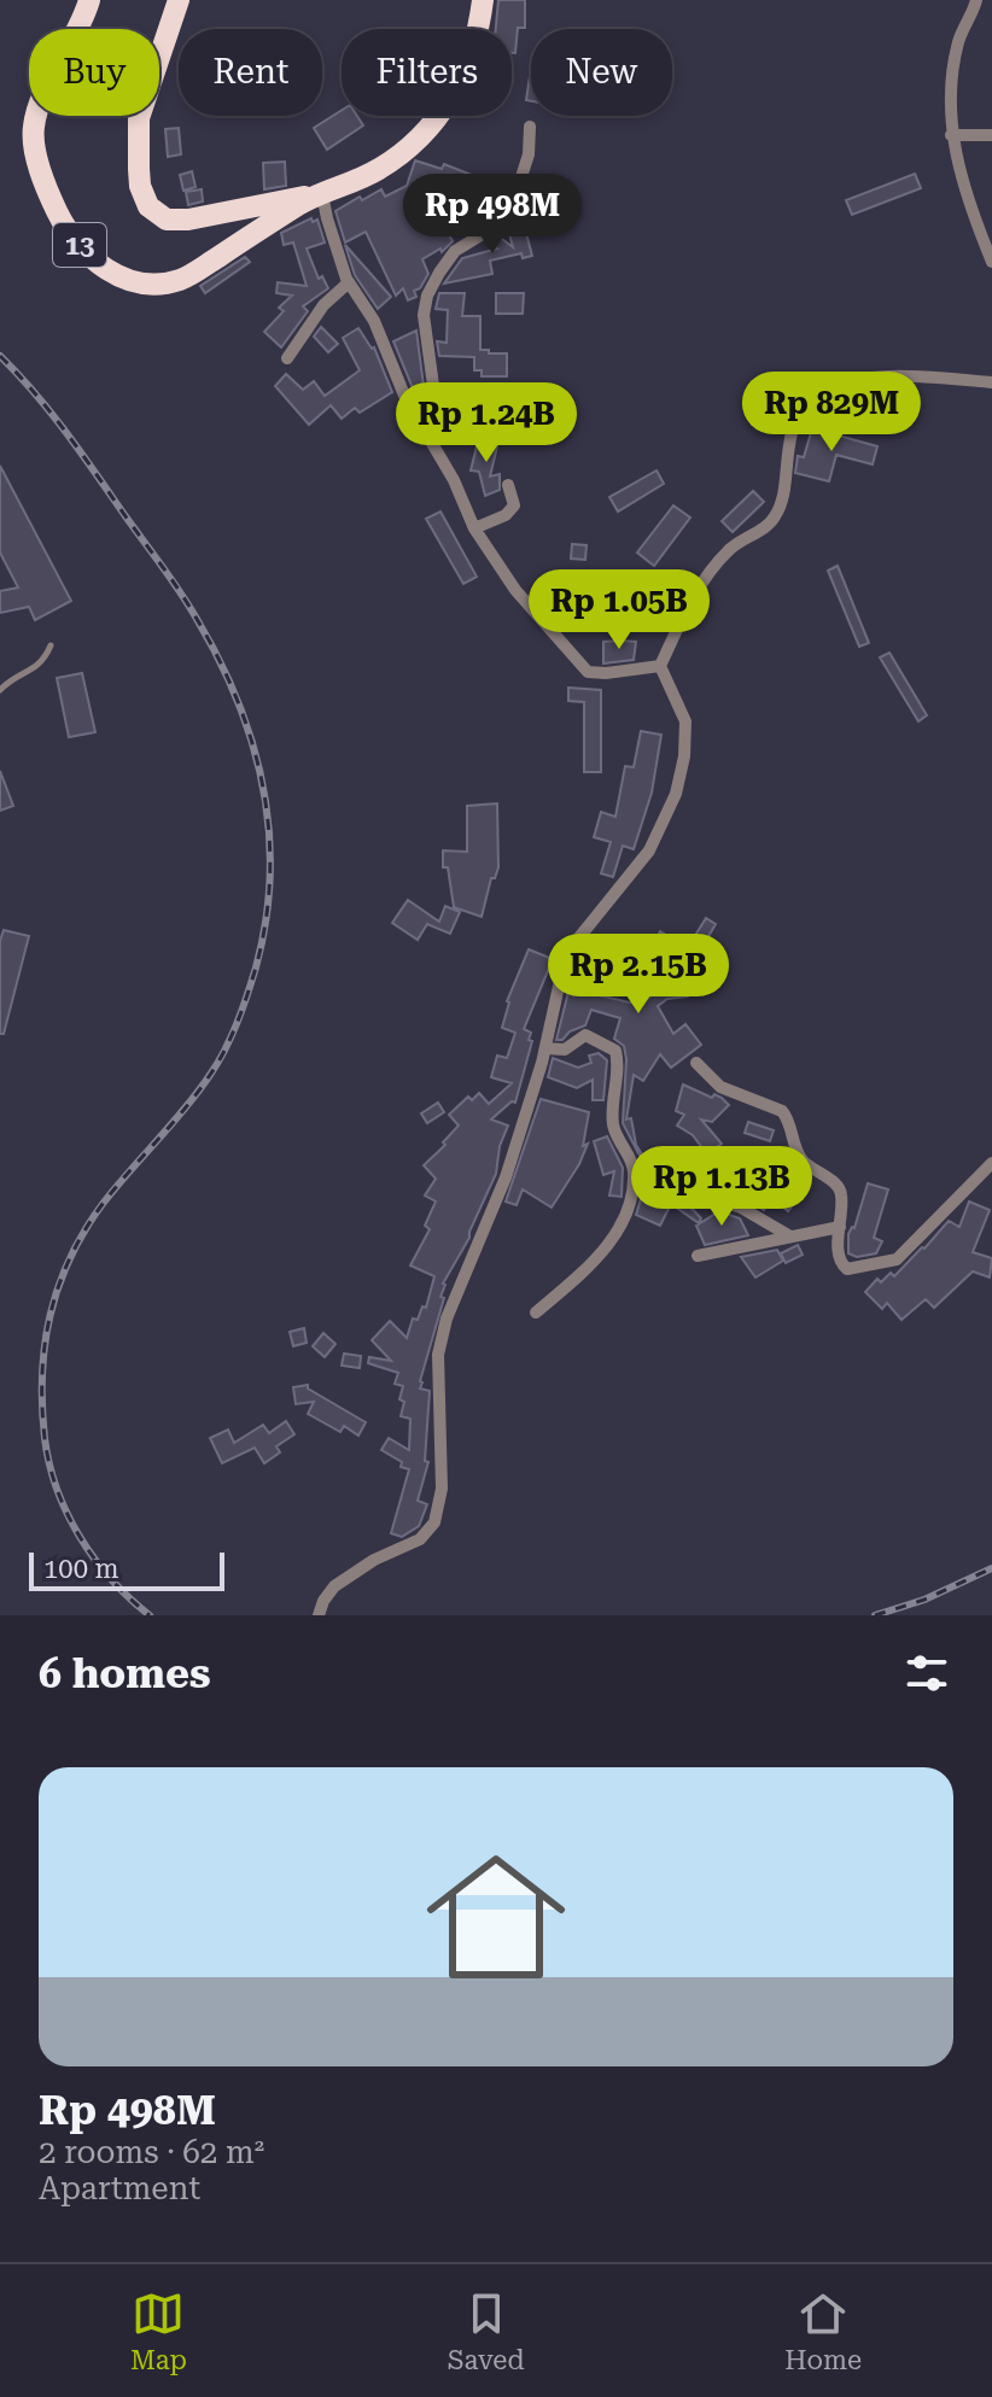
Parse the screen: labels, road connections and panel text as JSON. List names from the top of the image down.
{
  "streets": {
    "highway": ["13"]
  },
  "scale_bar": "100 m",
  "page": {
    "chip": [
      "Buy",
      "Rent",
      "Filters",
      "New"
    ],
    "price": [
      "Rp 498M",
      "Rp 829M",
      "Rp 1.24B",
      "Rp 1.05B",
      "Rp 2.15B",
      "Rp 1.13B"
    ],
    "scale": "100 m",
    "heading": "6 homes",
    "list": [
      {
        "name": "Rp 498M",
        "note": "2 rooms · 62 m² · Apartment"
      }
    ],
    "tabs": ["Map", "Saved", "Home"]
  }
}
